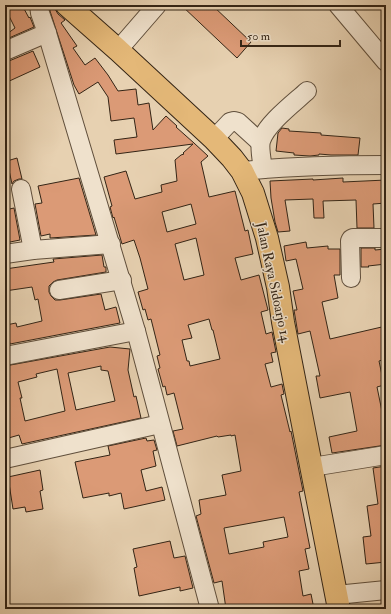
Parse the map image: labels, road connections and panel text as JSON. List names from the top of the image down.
{
  "streets": {
    "main road": ["Jalan Raya Sidoarjo 14"]
  },
  "scale_bar": "50 m"
}
